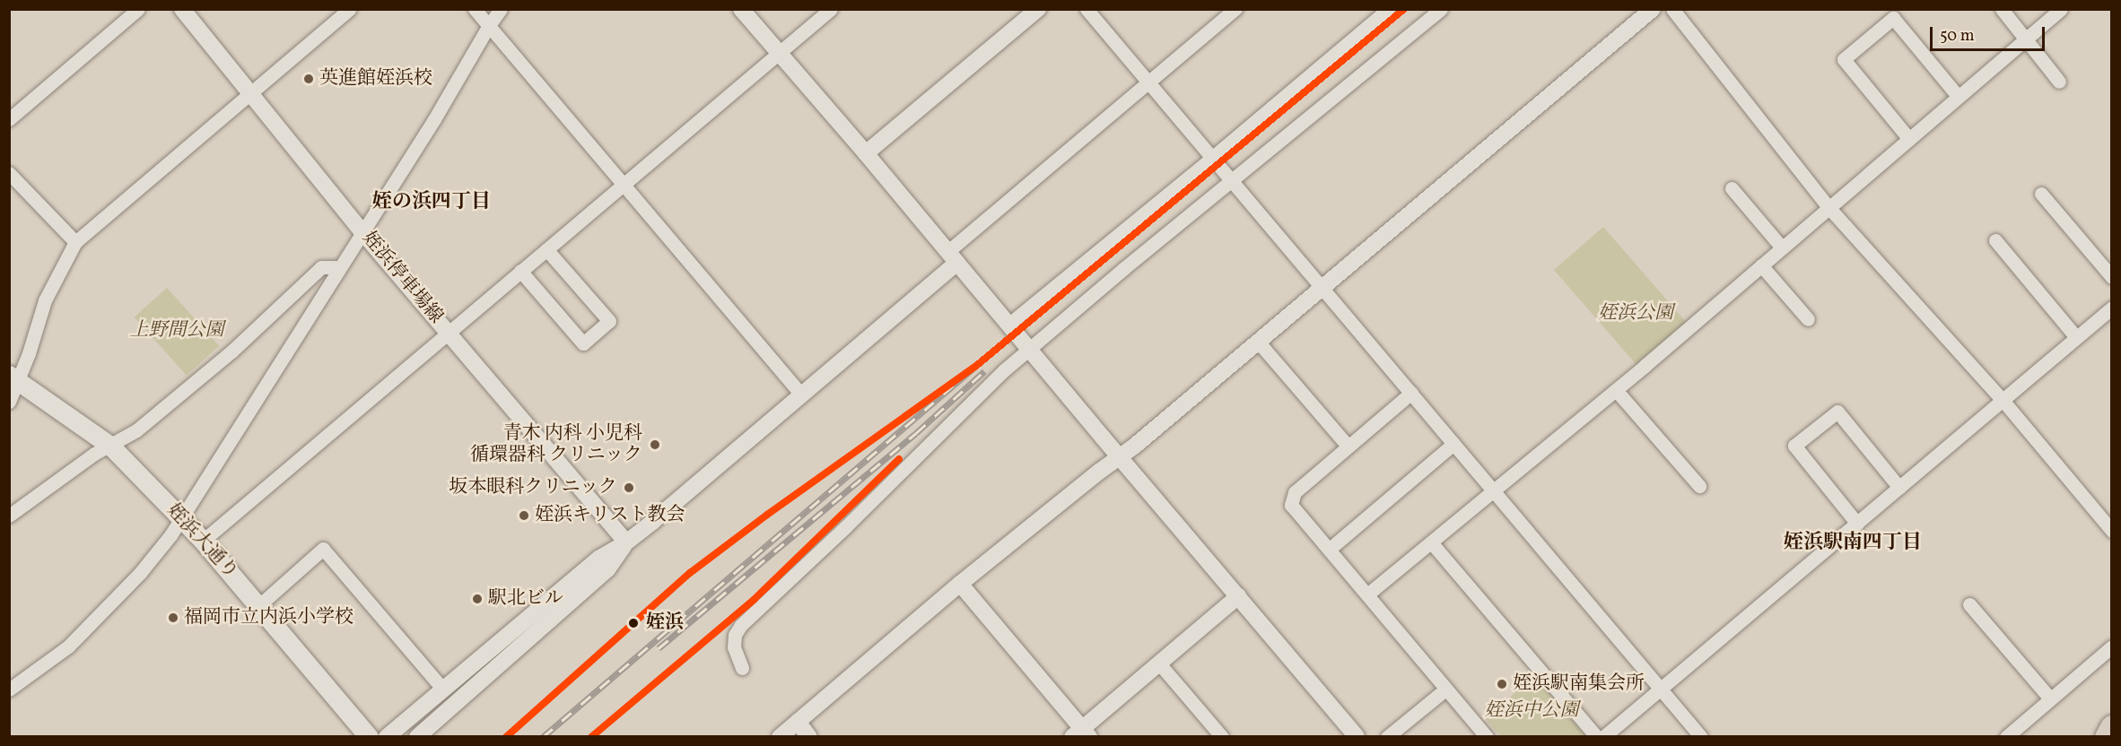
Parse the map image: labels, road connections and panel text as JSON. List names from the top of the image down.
{
  "streets": {
    "main road": ["姪浜大通り"],
    "street": ["姪浜停車場線"]
  },
  "districts": ["姪の浜四丁目", "姪浜駅南四丁目"],
  "parks": ["姪浜公園", "上野間公園", "姪浜中公園"],
  "places": [
    "英進館姪浜校",
    "青木 内科 小児科 循環器科 クリニック",
    "坂本眼科クリニック",
    "姪浜キリスト教会",
    "駅北ビル",
    "福岡市立内浜小学校",
    "姪浜",
    "姪浜駅南集会所"
  ],
  "scale_bar": "50 m"
}
